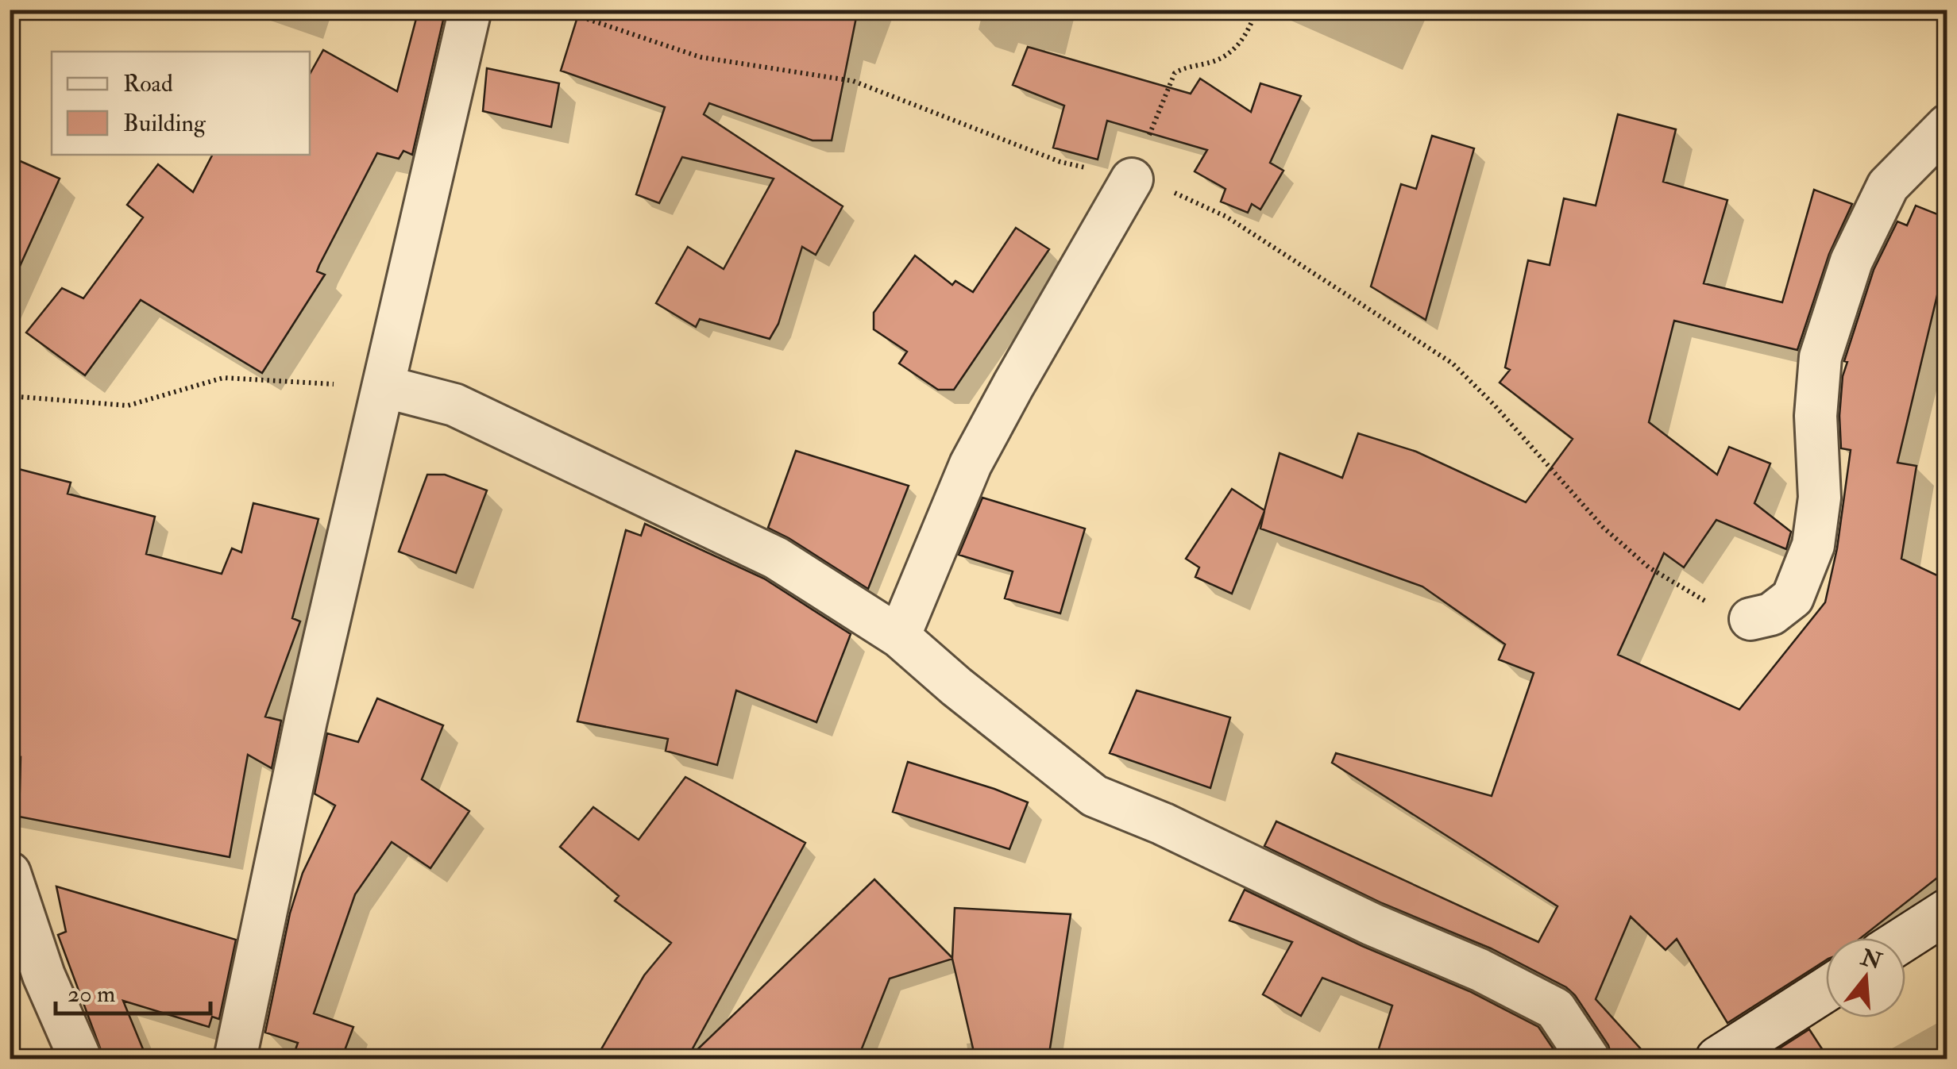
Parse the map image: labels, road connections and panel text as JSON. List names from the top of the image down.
{
  "legend": ["Road", "Building"],
  "scale_bar": "20 m",
  "north": "top"
}
